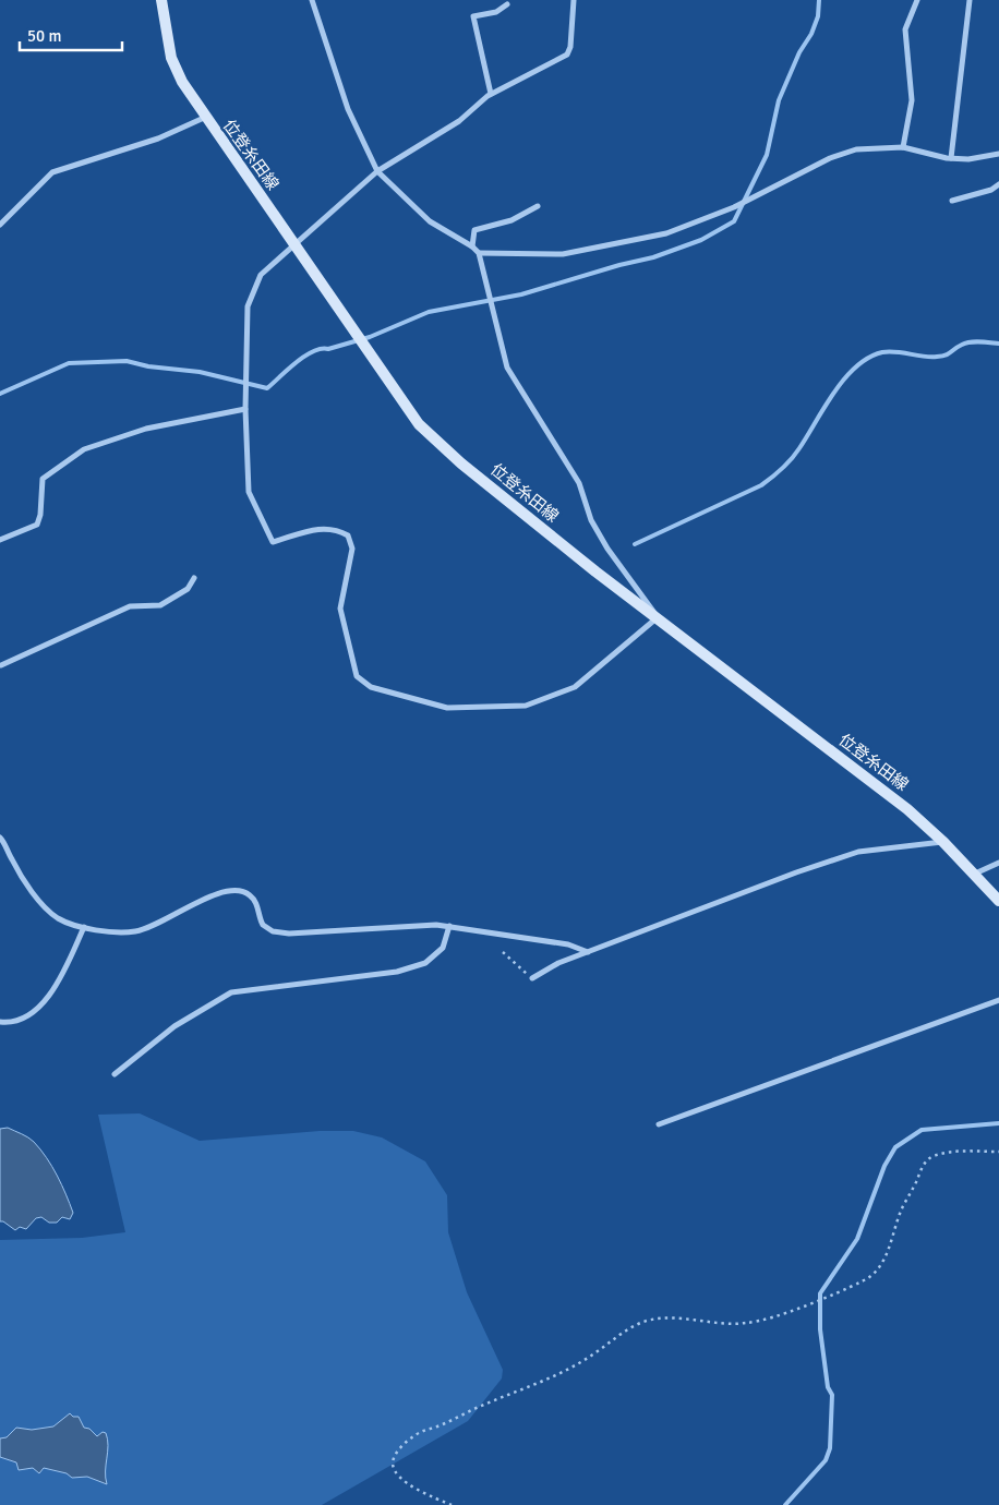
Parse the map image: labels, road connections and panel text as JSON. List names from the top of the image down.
{
  "streets": {
    "main road": ["位登糸田線"]
  },
  "scale_bar": "50 m"
}
